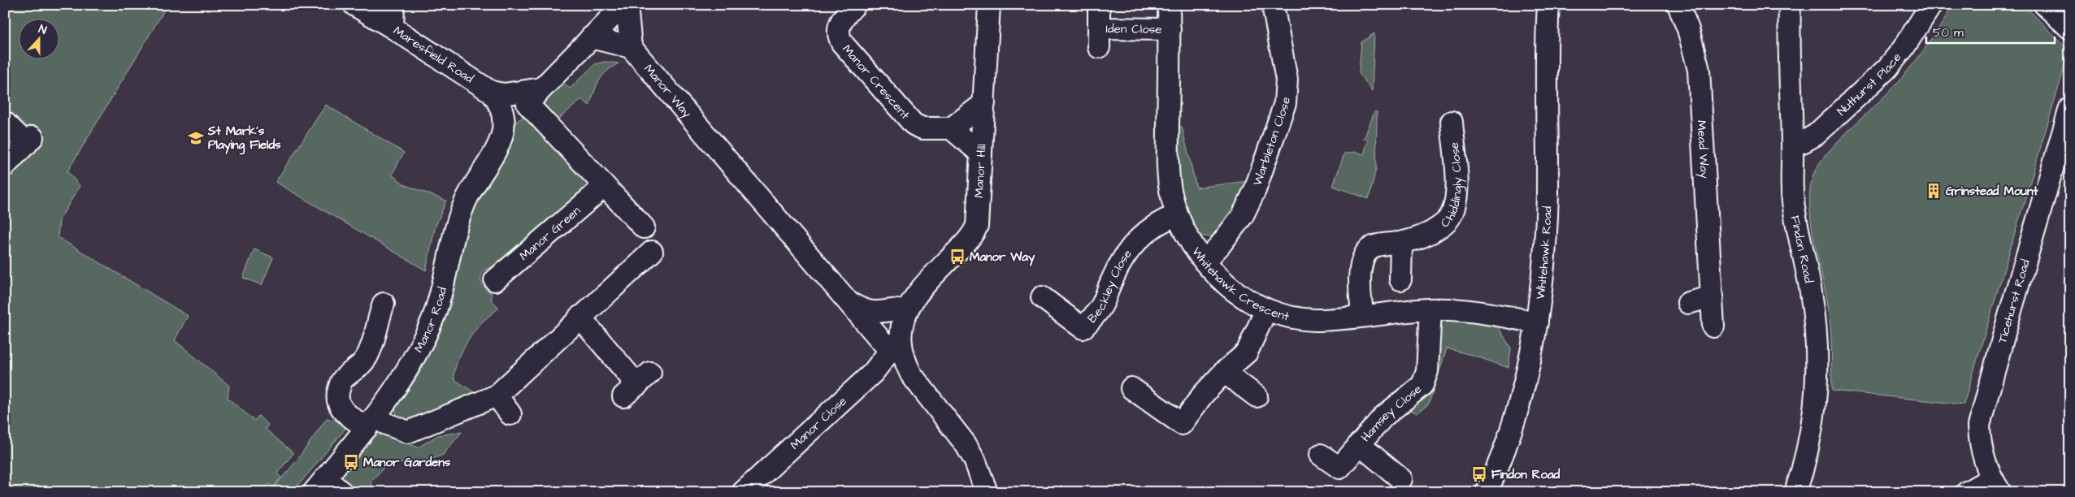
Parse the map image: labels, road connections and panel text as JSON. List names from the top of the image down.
{
  "streets": {
    "street": [
      "Iden Close",
      "Maresfield Road",
      "Manor Crescent",
      "Nuthurst Place",
      "Manor Way",
      "Warbleton Close",
      "Mead Way",
      "Manor Hill",
      "Chiddingly Close",
      "Manor Green",
      "Findon Road",
      "Whitehawk Road",
      "Whitehawk Crescent",
      "Beckley Close",
      "Ticehurst Road",
      "Manor Road",
      "Hamsey Close",
      "Manor Close"
    ]
  },
  "crossings": [
    ["Iden Close", "Whitehawk Crescent"],
    ["Maresfield Road", "Manor Road"],
    ["Nuthurst Place", "Findon Road"],
    ["Manor Way", "Manor Hill"],
    ["Manor Way", "Manor Close"],
    ["Warbleton Close", "Whitehawk Crescent"],
    ["Manor Hill", "Manor Close"],
    ["Chiddingly Close", "Whitehawk Crescent"],
    ["Whitehawk Road", "Whitehawk Crescent"],
    ["Whitehawk Crescent", "Beckley Close"],
    ["Whitehawk Crescent", "Hamsey Close"]
  ],
  "places": {
    "school or university": ["St Mark's Playing Fields"],
    "building": ["Grinstead Mount"],
    "bus stop": ["Manor Way", "Manor Gardens", "Findon Road"]
  },
  "scale_bar": "50 m",
  "north": "top"
}
